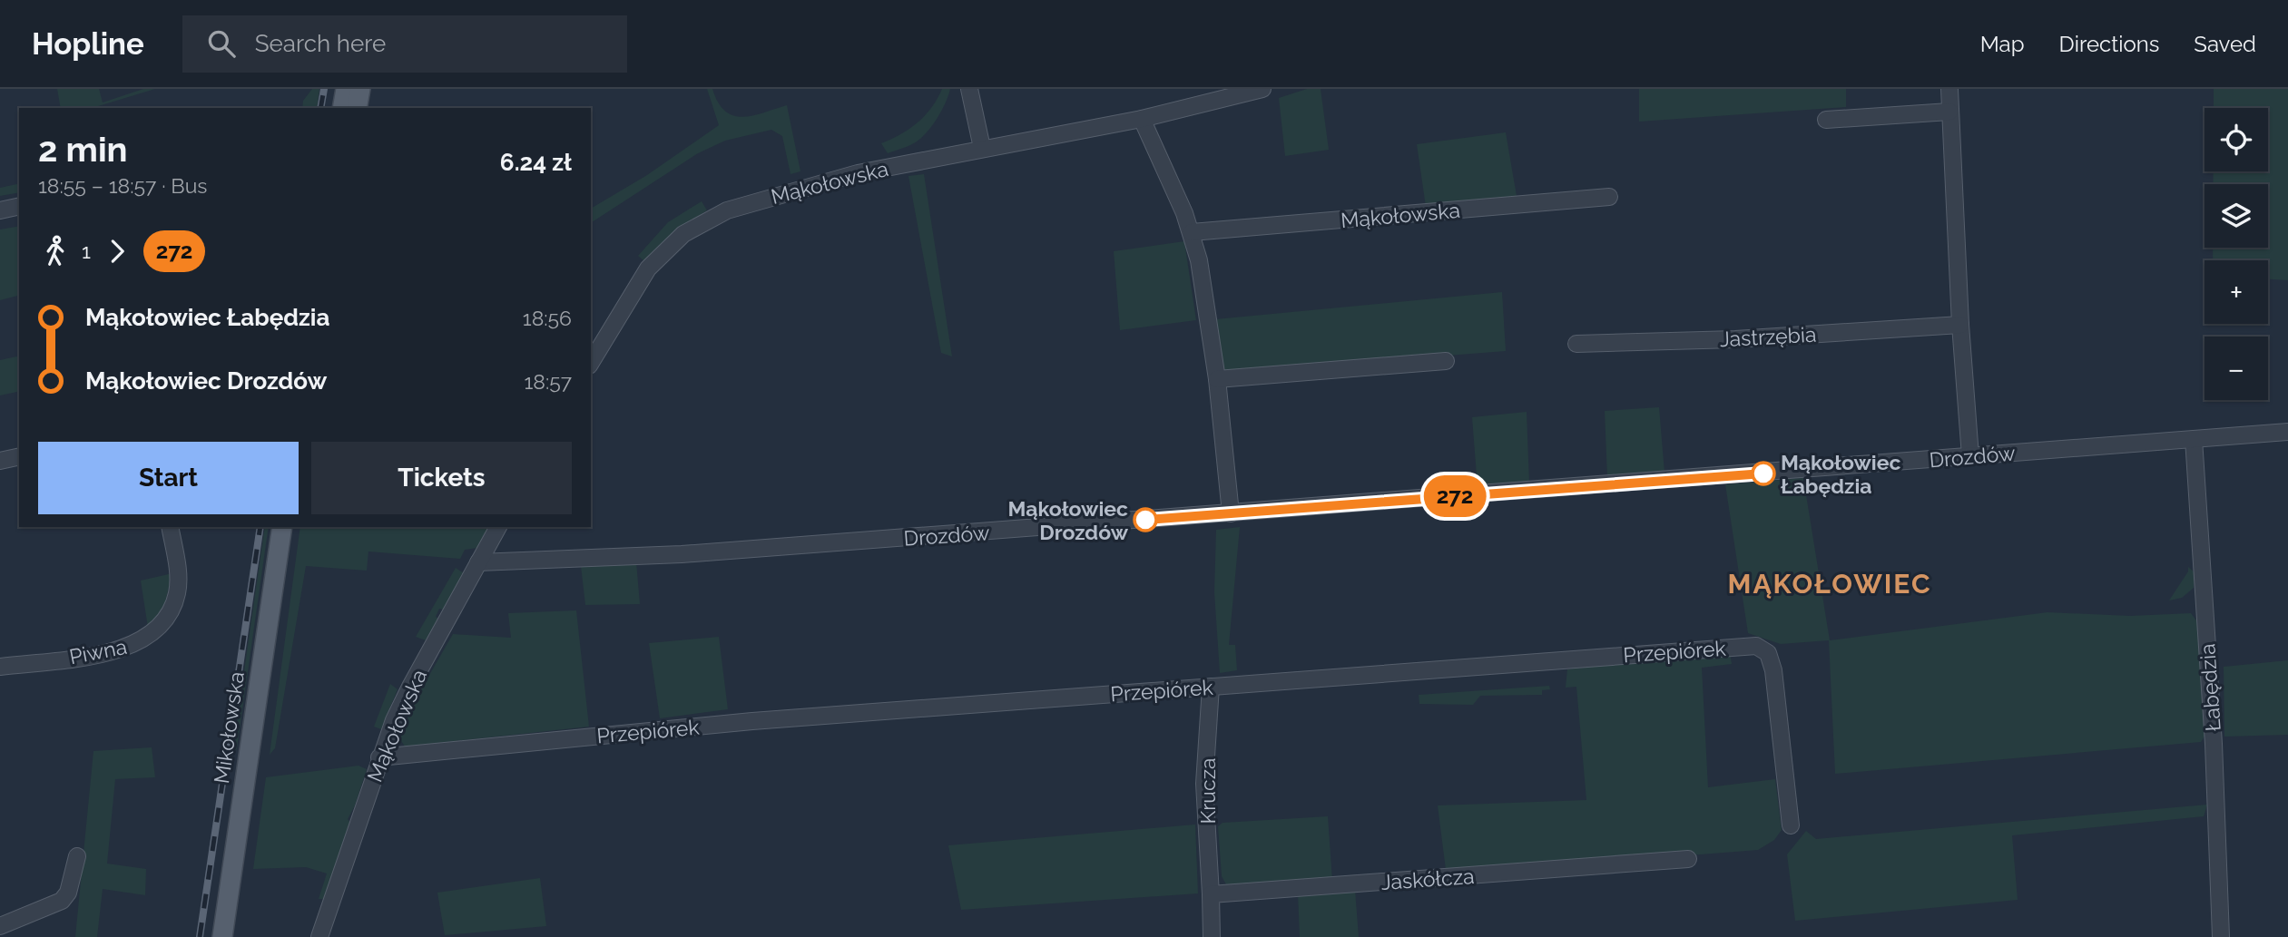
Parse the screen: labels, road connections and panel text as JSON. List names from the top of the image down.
{
  "streets": {
    "main road": ["Mikołowska"],
    "street": [
      "Mąkołowska",
      "Jastrzębia",
      "Drozdów",
      "Piwna",
      "Przepiórek",
      "Łabędzia",
      "Krucza",
      "Jaskółcza"
    ]
  },
  "crossings": [
    ["Mąkołowska", "Drozdów"],
    ["Mąkołowska", "Przepiórek"],
    ["Drozdów", "Łabędzia"],
    ["Przepiórek", "Krucza"],
    ["Krucza", "Jaskółcza"]
  ],
  "districts": ["MĄKOŁOWIEC"],
  "places": ["Mąkołowiec Łabędzia", "Mąkołowiec Drozdów"],
  "lines": ["bus line 272"],
  "page": {
    "header": "Hopline",
    "search": "Search here",
    "nav": ["Map", "Directions", "Saved"],
    "on_map": "272",
    "map_buttons": ["+", "−"],
    "heading": ["2 min", "18:55 – 18:57 · Bus", "6.24 zł"],
    "legs": ["1", "272"],
    "list": [
      {
        "name": "Mąkołowiec Łabędzia",
        "value": "18:56"
      },
      {
        "name": "Mąkołowiec Drozdów",
        "value": "18:57"
      }
    ],
    "buttons": ["Start", "Tickets"]
  }
}
